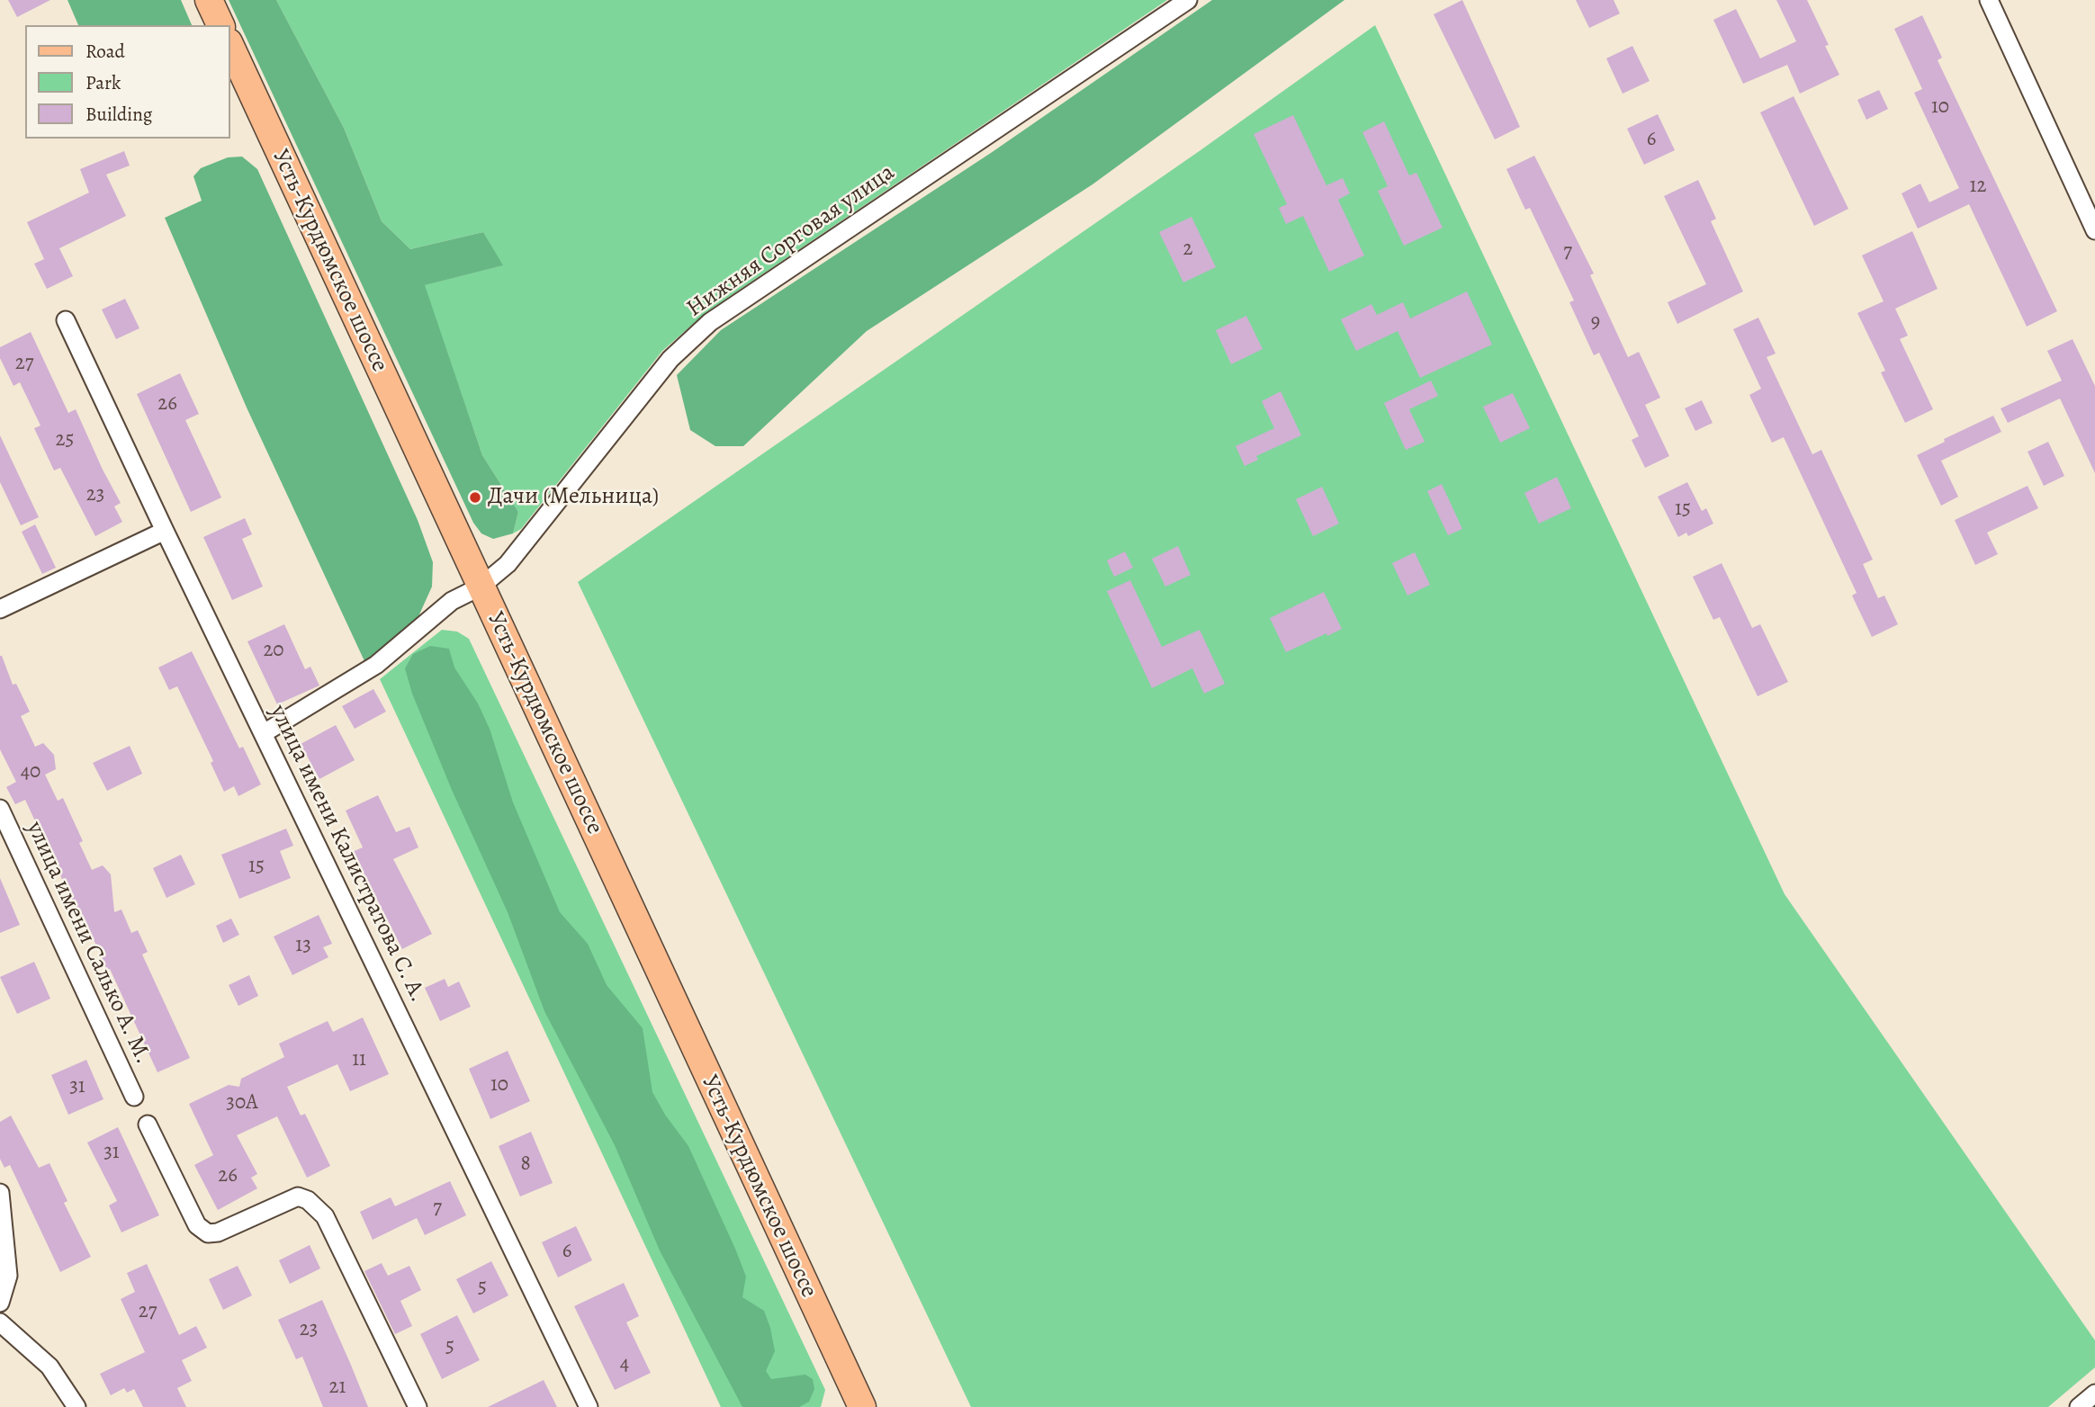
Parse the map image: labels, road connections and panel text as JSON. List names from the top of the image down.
{
  "streets": {
    "main road": ["Усть-Курдюмское шоссе"],
    "street": ["Нижняя Сорговая улица", "улица имени Калистратова С. А.", "улица имени Салько А. М."]
  },
  "crossings": [
    ["Нижняя Сорговая улица", "Усть-Курдюмское шоссе"],
    ["Нижняя Сорговая улица", "улица имени Калистратова С. А."]
  ],
  "places": ["Дачи (Мельница)"],
  "house_numbers": [
    "10",
    "6",
    "12",
    "2",
    "7",
    "9",
    "27",
    "26",
    "25",
    "23",
    "15",
    "20",
    "40",
    "15",
    "13",
    "11",
    "10",
    "31",
    "30А",
    "31",
    "8",
    "26",
    "7",
    "6",
    "5",
    "27",
    "23",
    "5",
    "4",
    "21"
  ],
  "legend": ["Road", "Park", "Building"]
}
